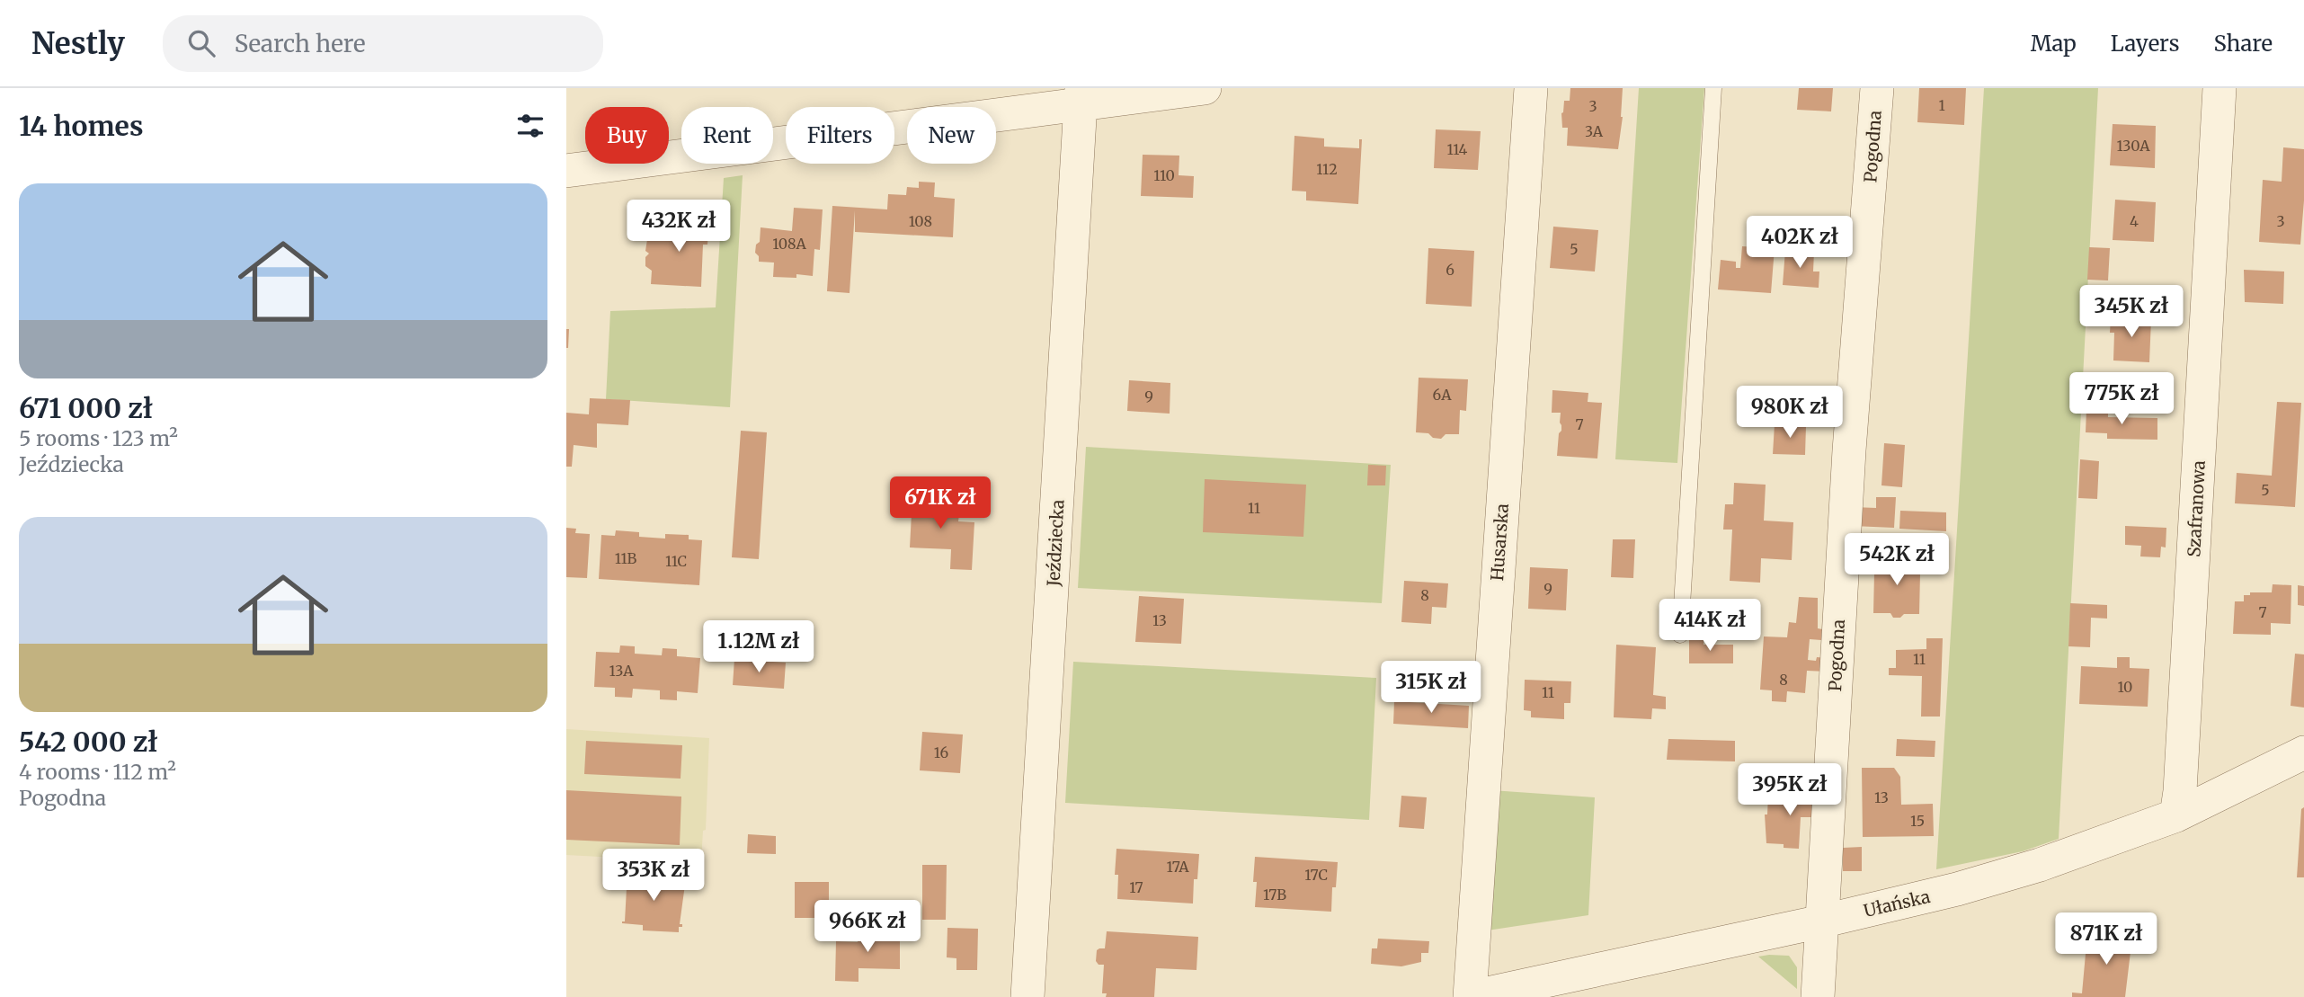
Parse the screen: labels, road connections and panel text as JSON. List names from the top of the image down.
{
  "streets": {
    "street": [
      "Pogodna",
      "Szafranowa",
      "Husarska",
      "Jeździecka",
      "Ułańska"
    ]
  },
  "crossings": [
    ["Pogodna", "Ułańska"],
    ["Szafranowa", "Ułańska"],
    ["Husarska", "Ułańska"]
  ],
  "house_numbers": [
    "1",
    "3",
    "3A",
    "130A",
    "114",
    "112",
    "110",
    "108",
    "4",
    "3",
    "108A",
    "5",
    "6",
    "6A",
    "9",
    "7",
    "5",
    "11",
    "11B",
    "11C",
    "9",
    "8",
    "7",
    "13",
    "11",
    "13A",
    "8",
    "10",
    "11",
    "16",
    "13",
    "15",
    "17A",
    "17C",
    "17",
    "17B"
  ],
  "page": {
    "header": "Nestly",
    "search": "Search here",
    "nav": ["Map", "Layers", "Share"],
    "heading": "14 homes",
    "chip": [
      "Buy",
      "Rent",
      "Filters",
      "New"
    ],
    "list": [
      {
        "name": "671 000 zł",
        "note": "5 rooms · 123 m² · Jeździecka"
      },
      {
        "name": "542 000 zł",
        "note": "4 rooms · 112 m² · Pogodna"
      }
    ],
    "price": [
      "432K zł",
      "402K zł",
      "345K zł",
      "775K zł",
      "980K zł",
      "671K zł",
      "542K zł",
      "414K zł",
      "1.12M zł",
      "315K zł",
      "395K zł",
      "353K zł",
      "966K zł",
      "871K zł"
    ]
  }
}
